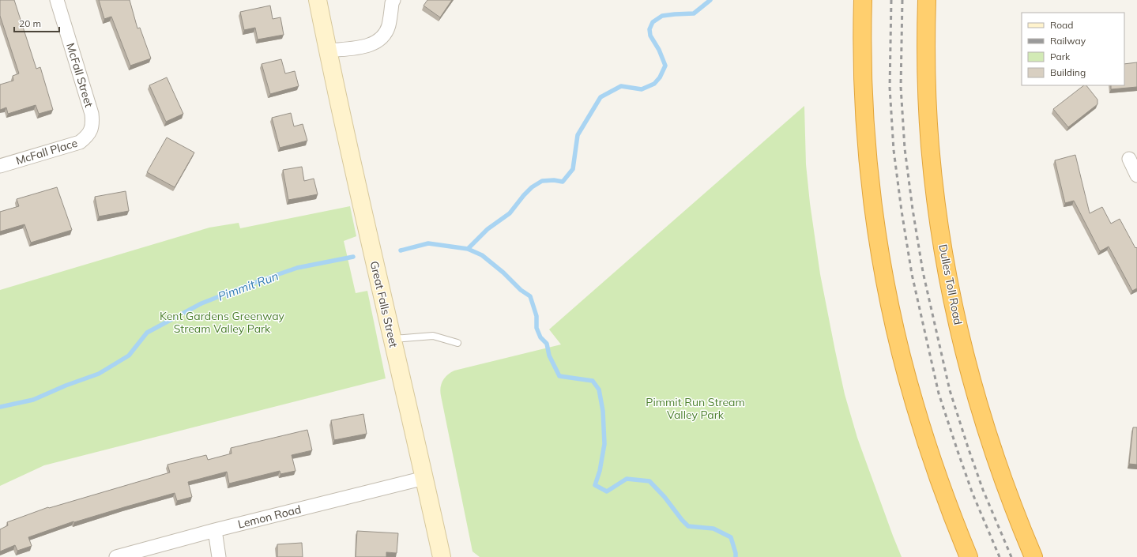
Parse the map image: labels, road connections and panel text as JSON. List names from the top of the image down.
{
  "streets": {
    "highway": ["Dulles Toll Road"],
    "main road": ["Great Falls Street"],
    "street": ["McFall Street", "McFall Place", "Lemon Road"]
  },
  "crossings": [
    ["McFall Street", "McFall Place"],
    ["Great Falls Street", "Lemon Road"]
  ],
  "water": ["Pimmit Run"],
  "parks": ["Kent Gardens Greenway Stream Valley Park", "Pimmit Run Stream Valley Park"],
  "legend": [
    "Road",
    "Railway",
    "Park",
    "Building"
  ],
  "scale_bar": "20 m"
}
